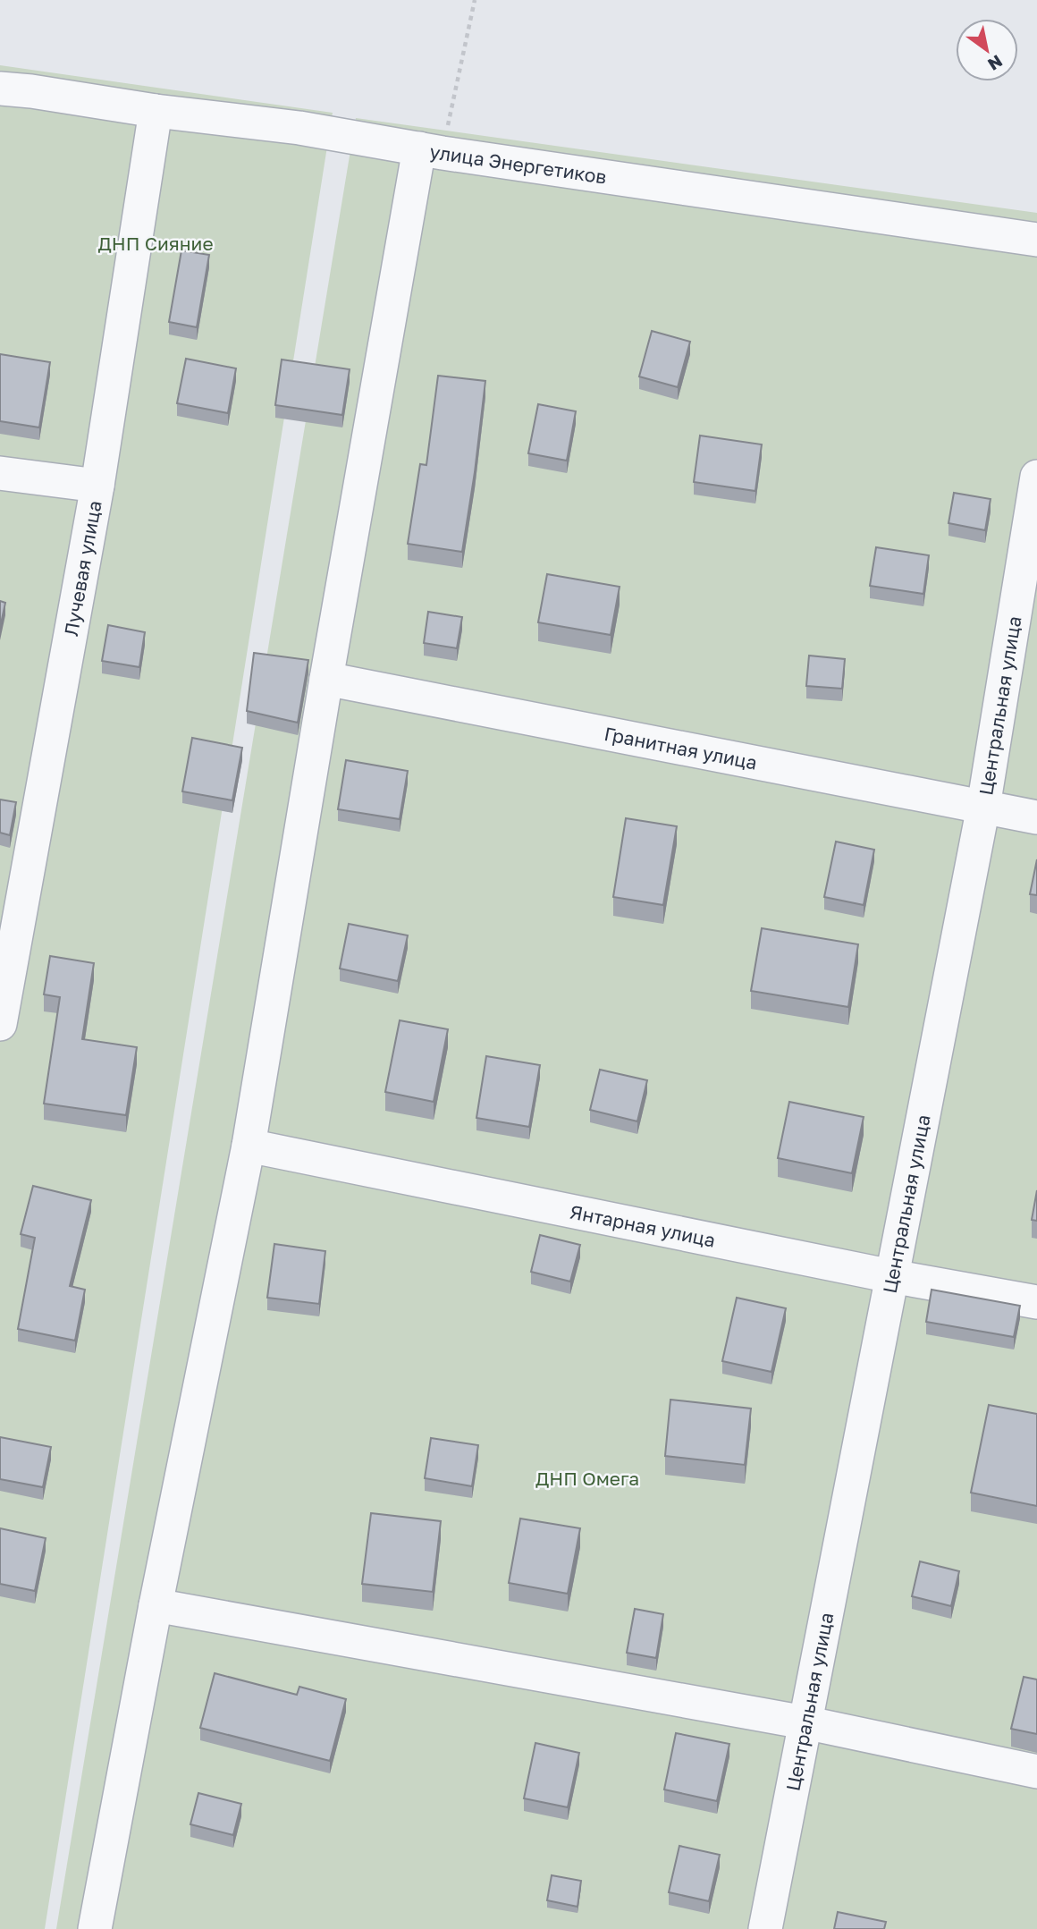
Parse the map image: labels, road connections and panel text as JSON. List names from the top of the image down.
{
  "streets": {
    "street": [
      "улица Энергетиков",
      "Лучевая улица",
      "Центральная улица",
      "Гранитная улица",
      "Янтарная улица"
    ]
  },
  "crossings": [
    ["улица Энергетиков", "Лучевая улица"],
    ["Центральная улица", "Гранитная улица"],
    ["Центральная улица", "Янтарная улица"]
  ],
  "parks": ["ДНП Сияние", "ДНП Омега"],
  "north": "bottom right"
}
